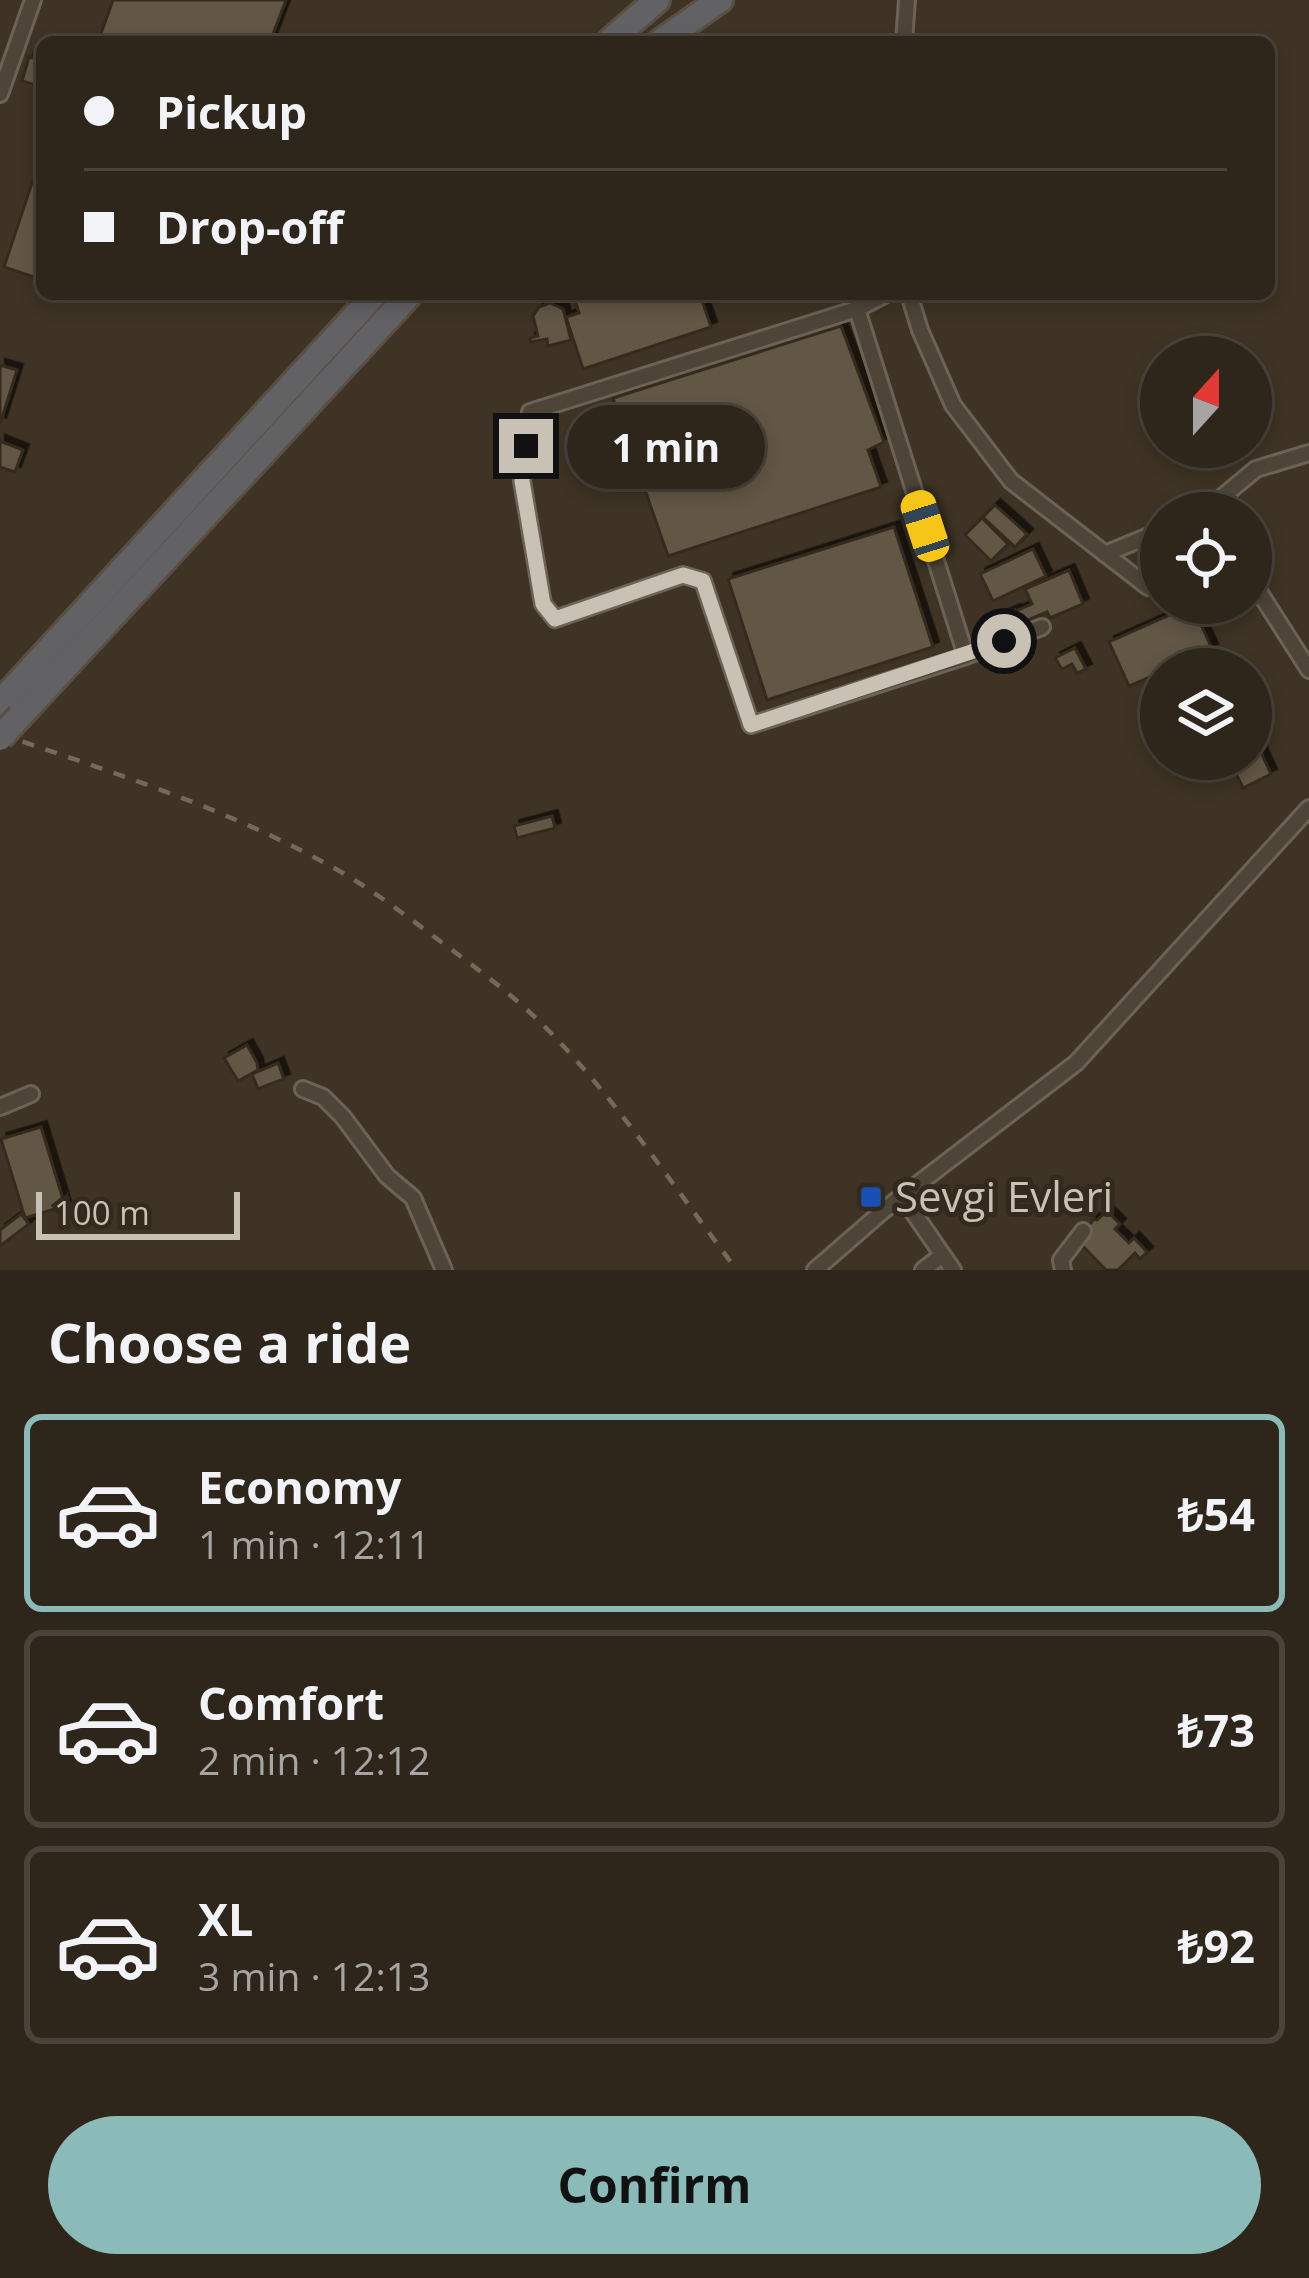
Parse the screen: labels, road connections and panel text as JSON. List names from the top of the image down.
{
  "places": {
    "transit": ["Sevgi Evleri"]
  },
  "scale_bar": "100 m",
  "north": "top",
  "page": {
    "banner": ["Pickup", "Drop-off"],
    "bubble": "1 min",
    "scale": "100 m",
    "heading": "Choose a ride",
    "list": [
      {
        "name": "Economy",
        "note": "1 min · 12:11",
        "value": "₺54"
      },
      {
        "name": "Comfort",
        "note": "2 min · 12:12",
        "value": "₺73"
      },
      {
        "name": "XL",
        "note": "3 min · 12:13",
        "value": "₺92"
      }
    ],
    "buttons": "Confirm"
  }
}
